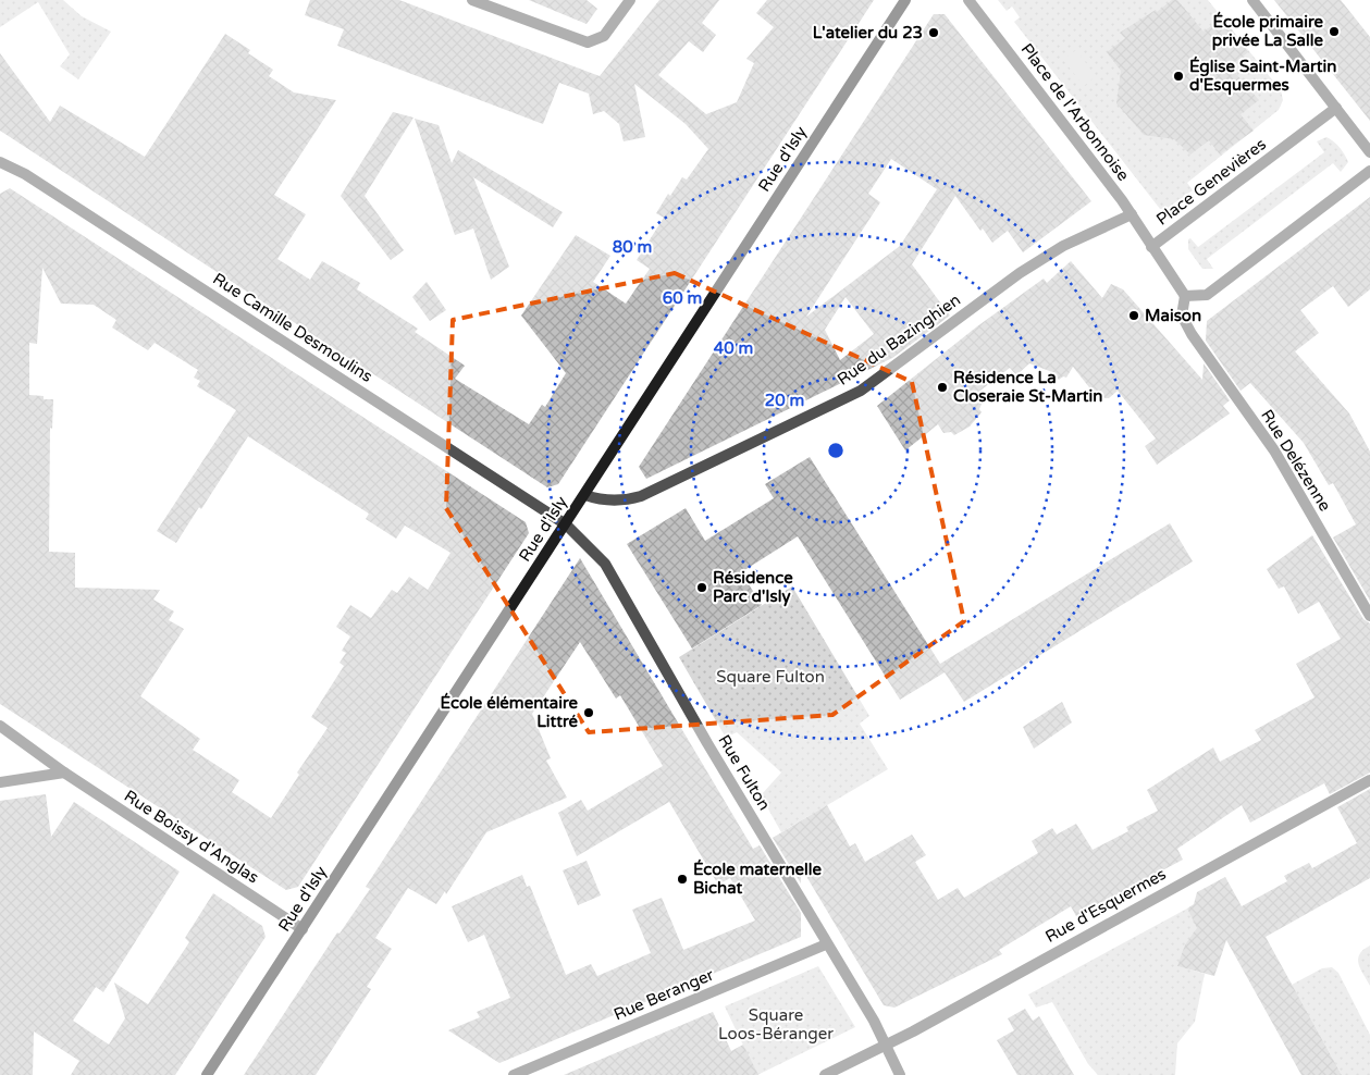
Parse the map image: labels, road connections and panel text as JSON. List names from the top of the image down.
{
  "streets": {
    "street": [
      "Place de l'Arbonnoise",
      "Rue d'Isly",
      "Place Genevières",
      "Rue Camille Desmoulins",
      "Rue du Bazinghien",
      "Rue Delézenne",
      "Rue Fulton",
      "Rue Boissy d'Anglas",
      "Rue d'Esquermes",
      "Rue Beranger"
    ]
  },
  "crossings": [
    ["Place de l'Arbonnoise", "Place Genevières"],
    ["Place de l'Arbonnoise", "Rue du Bazinghien"],
    ["Rue d'Isly", "Rue Camille Desmoulins"],
    ["Rue d'Isly", "Rue du Bazinghien"],
    ["Rue d'Isly", "Rue Fulton"],
    ["Rue d'Isly", "Rue Boissy d'Anglas"],
    ["Place Genevières", "Rue Delézenne"],
    ["Rue Camille Desmoulins", "Rue Fulton"],
    ["Rue Fulton", "Rue d'Esquermes"],
    ["Rue Fulton", "Rue Beranger"]
  ],
  "parks": ["Square Fulton", "Square Loos-Béranger"],
  "places": [
    "École primaire privée La Salle",
    "L'atelier du 23",
    "Église Saint-Martin d'Esquermes",
    "Maison",
    "Résidence La Closeraie St-Martin",
    "Résidence Parc d'Isly",
    "École élémentaire Littré",
    "École maternelle Bichat"
  ],
  "rings": [
    "80 m",
    "60 m",
    "40 m",
    "20 m"
  ]
}
